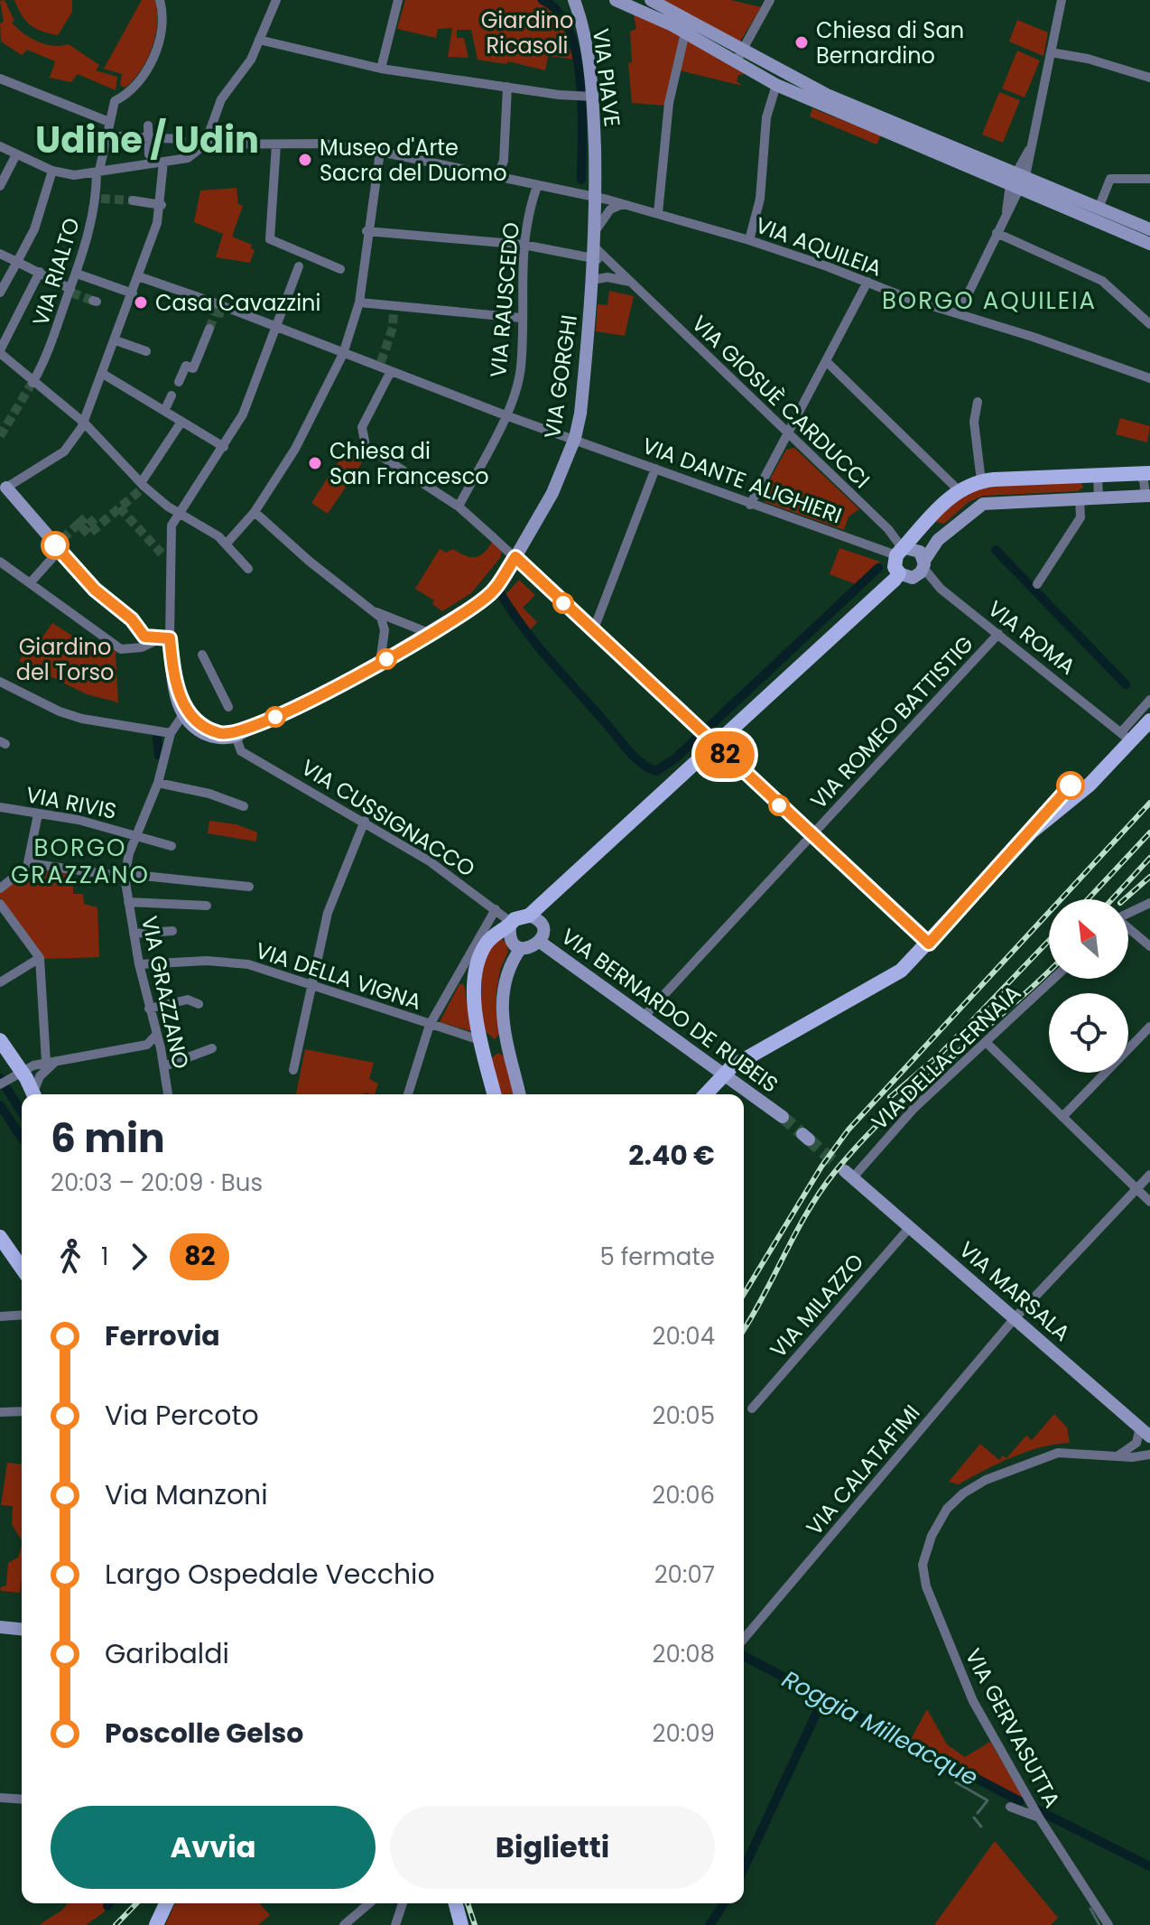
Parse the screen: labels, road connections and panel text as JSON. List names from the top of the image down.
{
  "streets": {
    "street": [
      "VIA PIAVE",
      "VIA AQUILEIA",
      "VIA RIALTO",
      "VIA RAUSCEDO",
      "VIA GORGHI",
      "VIA GIOSUÈ CARDUCCI",
      "VIA DANTE ALIGHIERI",
      "VIA ROMA",
      "VIA ROMEO BATTISTIG",
      "VIA RIVIS",
      "VIA CUSSIGNACCO",
      "VIA DELLA VIGNA",
      "VIA GRAZZANO",
      "VIA BERNARDO DE RUBEIS",
      "VIA DELLA CERNAIA",
      "VIA MARSALA",
      "VIA MILAZZO",
      "VIA CALATAFIMI",
      "VIA GERVASUTTA"
    ]
  },
  "crossings": [
    ["VIA PIAVE", "VIA AQUILEIA"],
    ["VIA PIAVE", "VIA GORGHI"],
    ["VIA AQUILEIA", "VIA RAUSCEDO"],
    ["VIA AQUILEIA", "VIA GORGHI"],
    ["VIA RAUSCEDO", "VIA GIOSUÈ CARDUCCI"],
    ["VIA RAUSCEDO", "VIA DANTE ALIGHIERI"],
    ["VIA GORGHI", "VIA GIOSUÈ CARDUCCI"],
    ["VIA GORGHI", "VIA DANTE ALIGHIERI"],
    ["VIA GORGHI", "VIA CUSSIGNACCO"],
    ["VIA GIOSUÈ CARDUCCI", "VIA DANTE ALIGHIERI"],
    ["VIA GIOSUÈ CARDUCCI", "VIA ROMA"],
    ["VIA DANTE ALIGHIERI", "VIA ROMA"],
    ["VIA ROMA", "VIA ROMEO BATTISTIG"],
    ["VIA ROMEO BATTISTIG", "VIA BERNARDO DE RUBEIS"],
    ["VIA RIVIS", "VIA GRAZZANO"],
    ["VIA CUSSIGNACCO", "VIA BERNARDO DE RUBEIS"],
    ["VIA DELLA VIGNA", "VIA GRAZZANO"],
    ["VIA DELLA CERNAIA", "VIA MARSALA"],
    ["VIA MARSALA", "VIA MILAZZO"],
    ["VIA MARSALA", "VIA CALATAFIMI"]
  ],
  "districts": ["Udine / Udin", "BORGO AQUILEIA", "BORGO GRAZZANO"],
  "water": ["Roggia Milleacque"],
  "parks": ["Giardino Ricasoli", "Giardino del Torso"],
  "places": [
    "Chiesa di San Bernardino",
    "Museo d'Arte Sacra del Duomo",
    "Casa Cavazzini",
    "Chiesa di San Francesco"
  ],
  "lines": ["bus line 82"],
  "north": "top left",
  "page": {
    "on_map": "82",
    "heading": ["6 min", "20:03 – 20:09 · Bus", "2.40 €"],
    "legs": ["1", "82", "5 fermate"],
    "list": [
      {
        "name": "Ferrovia",
        "value": "20:04"
      },
      {
        "name": "Via Percoto",
        "value": "20:05"
      },
      {
        "name": "Via Manzoni",
        "value": "20:06"
      },
      {
        "name": "Largo Ospedale Vecchio",
        "value": "20:07"
      },
      {
        "name": "Garibaldi",
        "value": "20:08"
      },
      {
        "name": "Poscolle Gelso",
        "value": "20:09"
      }
    ],
    "buttons": ["Avvia", "Biglietti"]
  }
}
